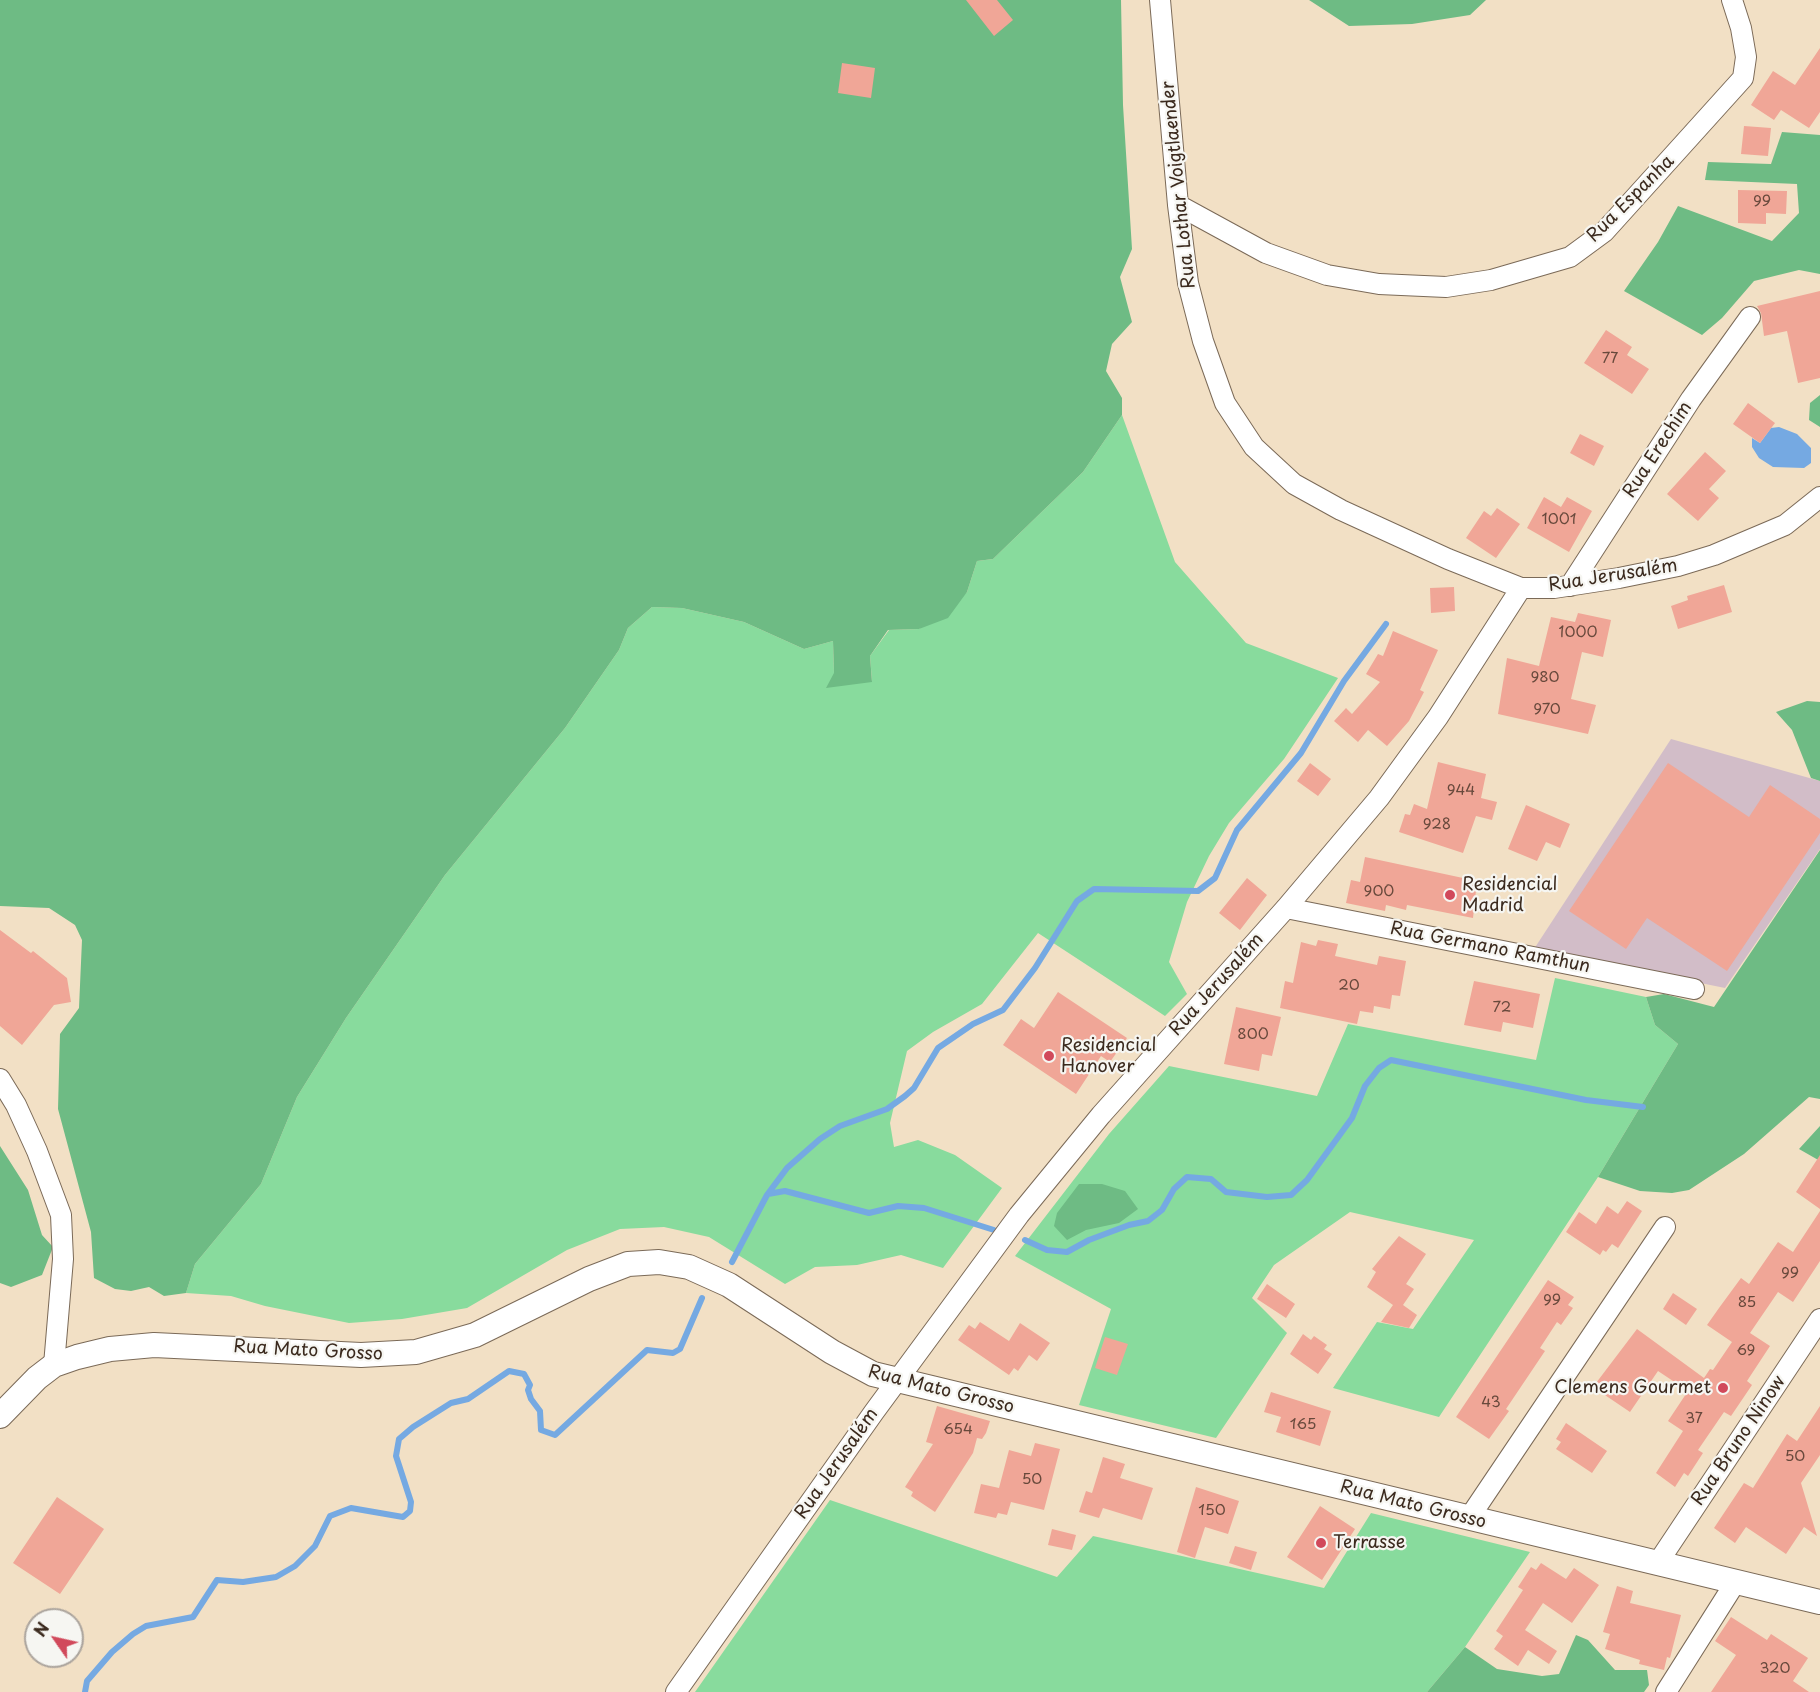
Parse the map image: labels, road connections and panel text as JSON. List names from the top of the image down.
{
  "streets": {
    "street": [
      "Rua Lothar Voigtlaender",
      "Rua Espanha",
      "Rua Erechim",
      "Rua Jerusalém",
      "Rua Germano Ramthun",
      "Rua Mato Grosso",
      "Rua Bruno Ninow"
    ]
  },
  "crossings": [
    ["Rua Lothar Voigtlaender", "Rua Espanha"],
    ["Rua Lothar Voigtlaender", "Rua Jerusalém"],
    ["Rua Erechim", "Rua Jerusalém"],
    ["Rua Jerusalém", "Rua Germano Ramthun"],
    ["Rua Jerusalém", "Rua Mato Grosso"],
    ["Rua Mato Grosso", "Rua Bruno Ninow"]
  ],
  "places": [
    "Residencial Madrid",
    "Residencial Hanover",
    "Clemens Gourmet",
    "Terrasse"
  ],
  "house_numbers": [
    "99",
    "77",
    "1001",
    "1000",
    "980",
    "970",
    "944",
    "928",
    "900",
    "20",
    "72",
    "800",
    "99",
    "99",
    "85",
    "69",
    "43",
    "37",
    "165",
    "654",
    "50",
    "50",
    "150",
    "320"
  ],
  "north": "top left"
}
